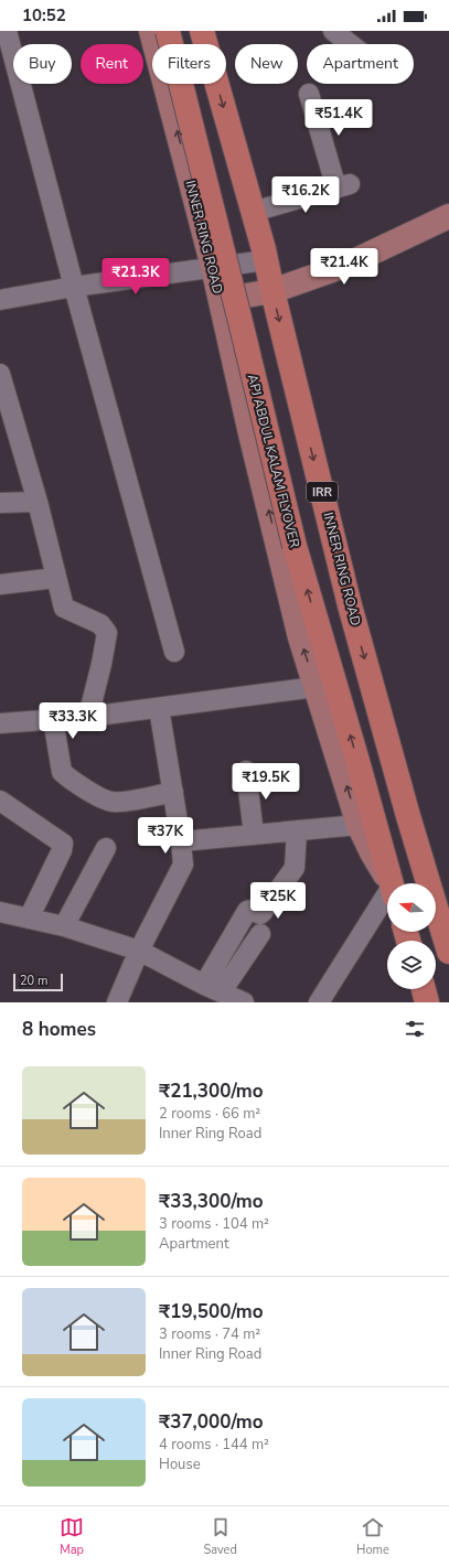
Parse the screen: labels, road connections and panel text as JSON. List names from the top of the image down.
{
  "streets": {
    "highway": ["INNER RING ROAD", "APJ ABDUL KALAM FLYOVER", "IRR"]
  },
  "one_way": ["APJ ABDUL KALAM FLYOVER"],
  "scale_bar": "20 m",
  "north": "left",
  "page": {
    "status": "10:52",
    "chip": [
      "Buy",
      "Rent",
      "Filters",
      "New",
      "Apartment"
    ],
    "price": [
      "₹51.4K",
      "₹16.2K",
      "₹21.4K",
      "₹21.3K",
      "₹33.3K",
      "₹19.5K",
      "₹37K",
      "₹25K"
    ],
    "scale": "20 m",
    "heading": "8 homes",
    "list": [
      {
        "name": "₹21,300/mo",
        "note": "2 rooms · 66 m² · Inner Ring Road"
      },
      {
        "name": "₹33,300/mo",
        "note": "3 rooms · 104 m² · Apartment"
      },
      {
        "name": "₹19,500/mo",
        "note": "3 rooms · 74 m² · Inner Ring Road"
      },
      {
        "name": "₹37,000/mo",
        "note": "4 rooms · 144 m² · House"
      }
    ],
    "tabs": ["Map", "Saved", "Home"]
  }
}
